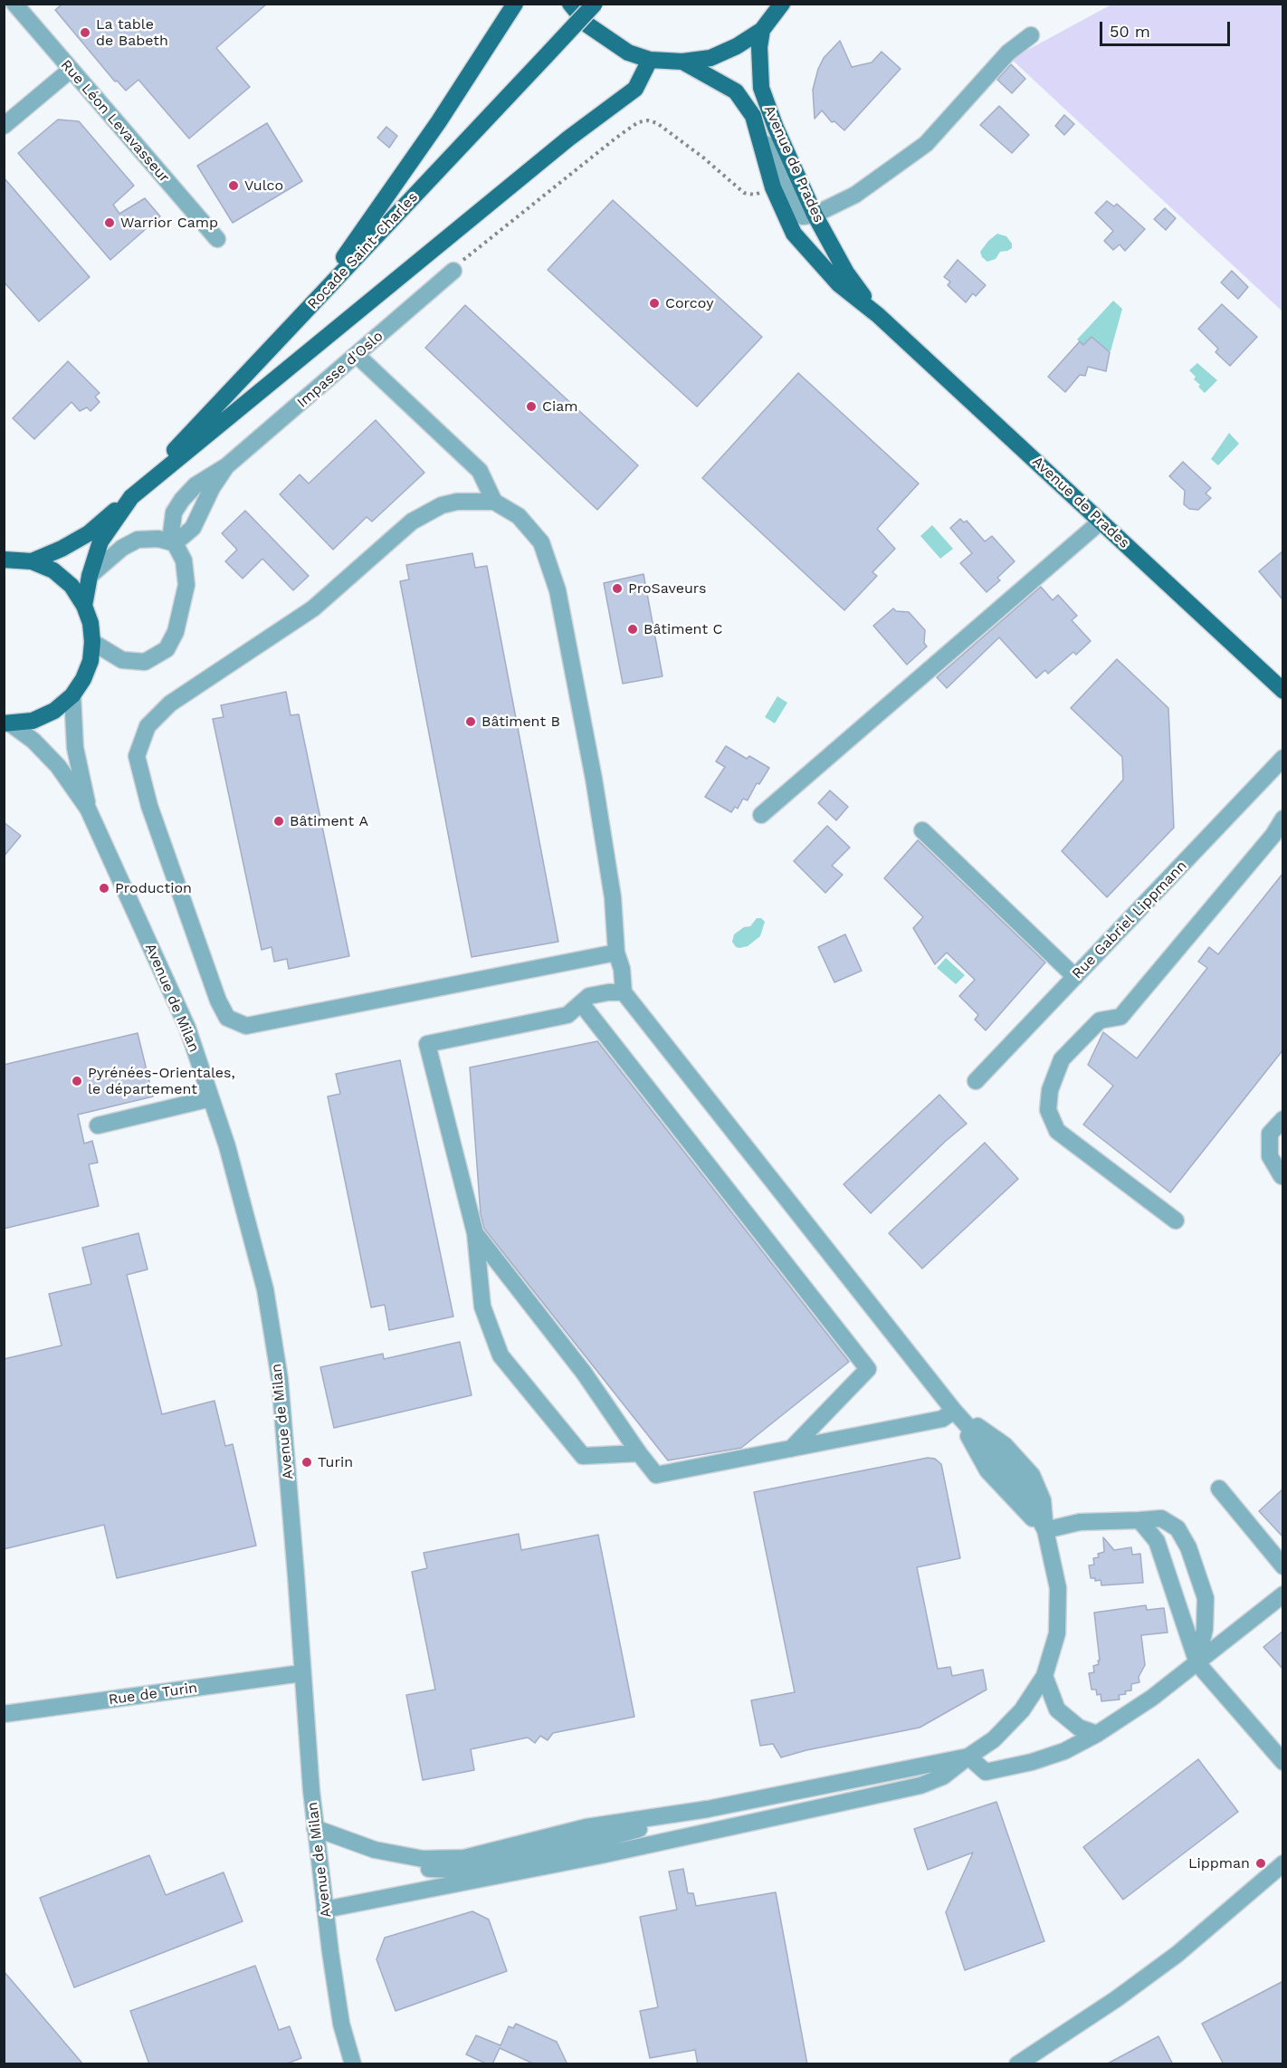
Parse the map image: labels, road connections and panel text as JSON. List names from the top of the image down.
{
  "streets": {
    "main road": ["Avenue de Prades", "Rocade Saint-Charles"],
    "street": [
      "Rue Léon Levavasseur",
      "Impasse d'Oslo",
      "Rue Gabriel Lippmann",
      "Avenue de Milan",
      "Rue de Turin"
    ]
  },
  "crossings": [
    ["Avenue de Milan", "Rue de Turin"]
  ],
  "places": [
    "La table de Babeth",
    "Vulco",
    "Warrior Camp",
    "Corcoy",
    "Ciam",
    "ProSaveurs",
    "Bâtiment C",
    "Bâtiment B",
    "Bâtiment A",
    "Production",
    "Pyrénées-Orientales, le département",
    "Turin",
    "Lippman"
  ],
  "scale_bar": "50 m"
}
